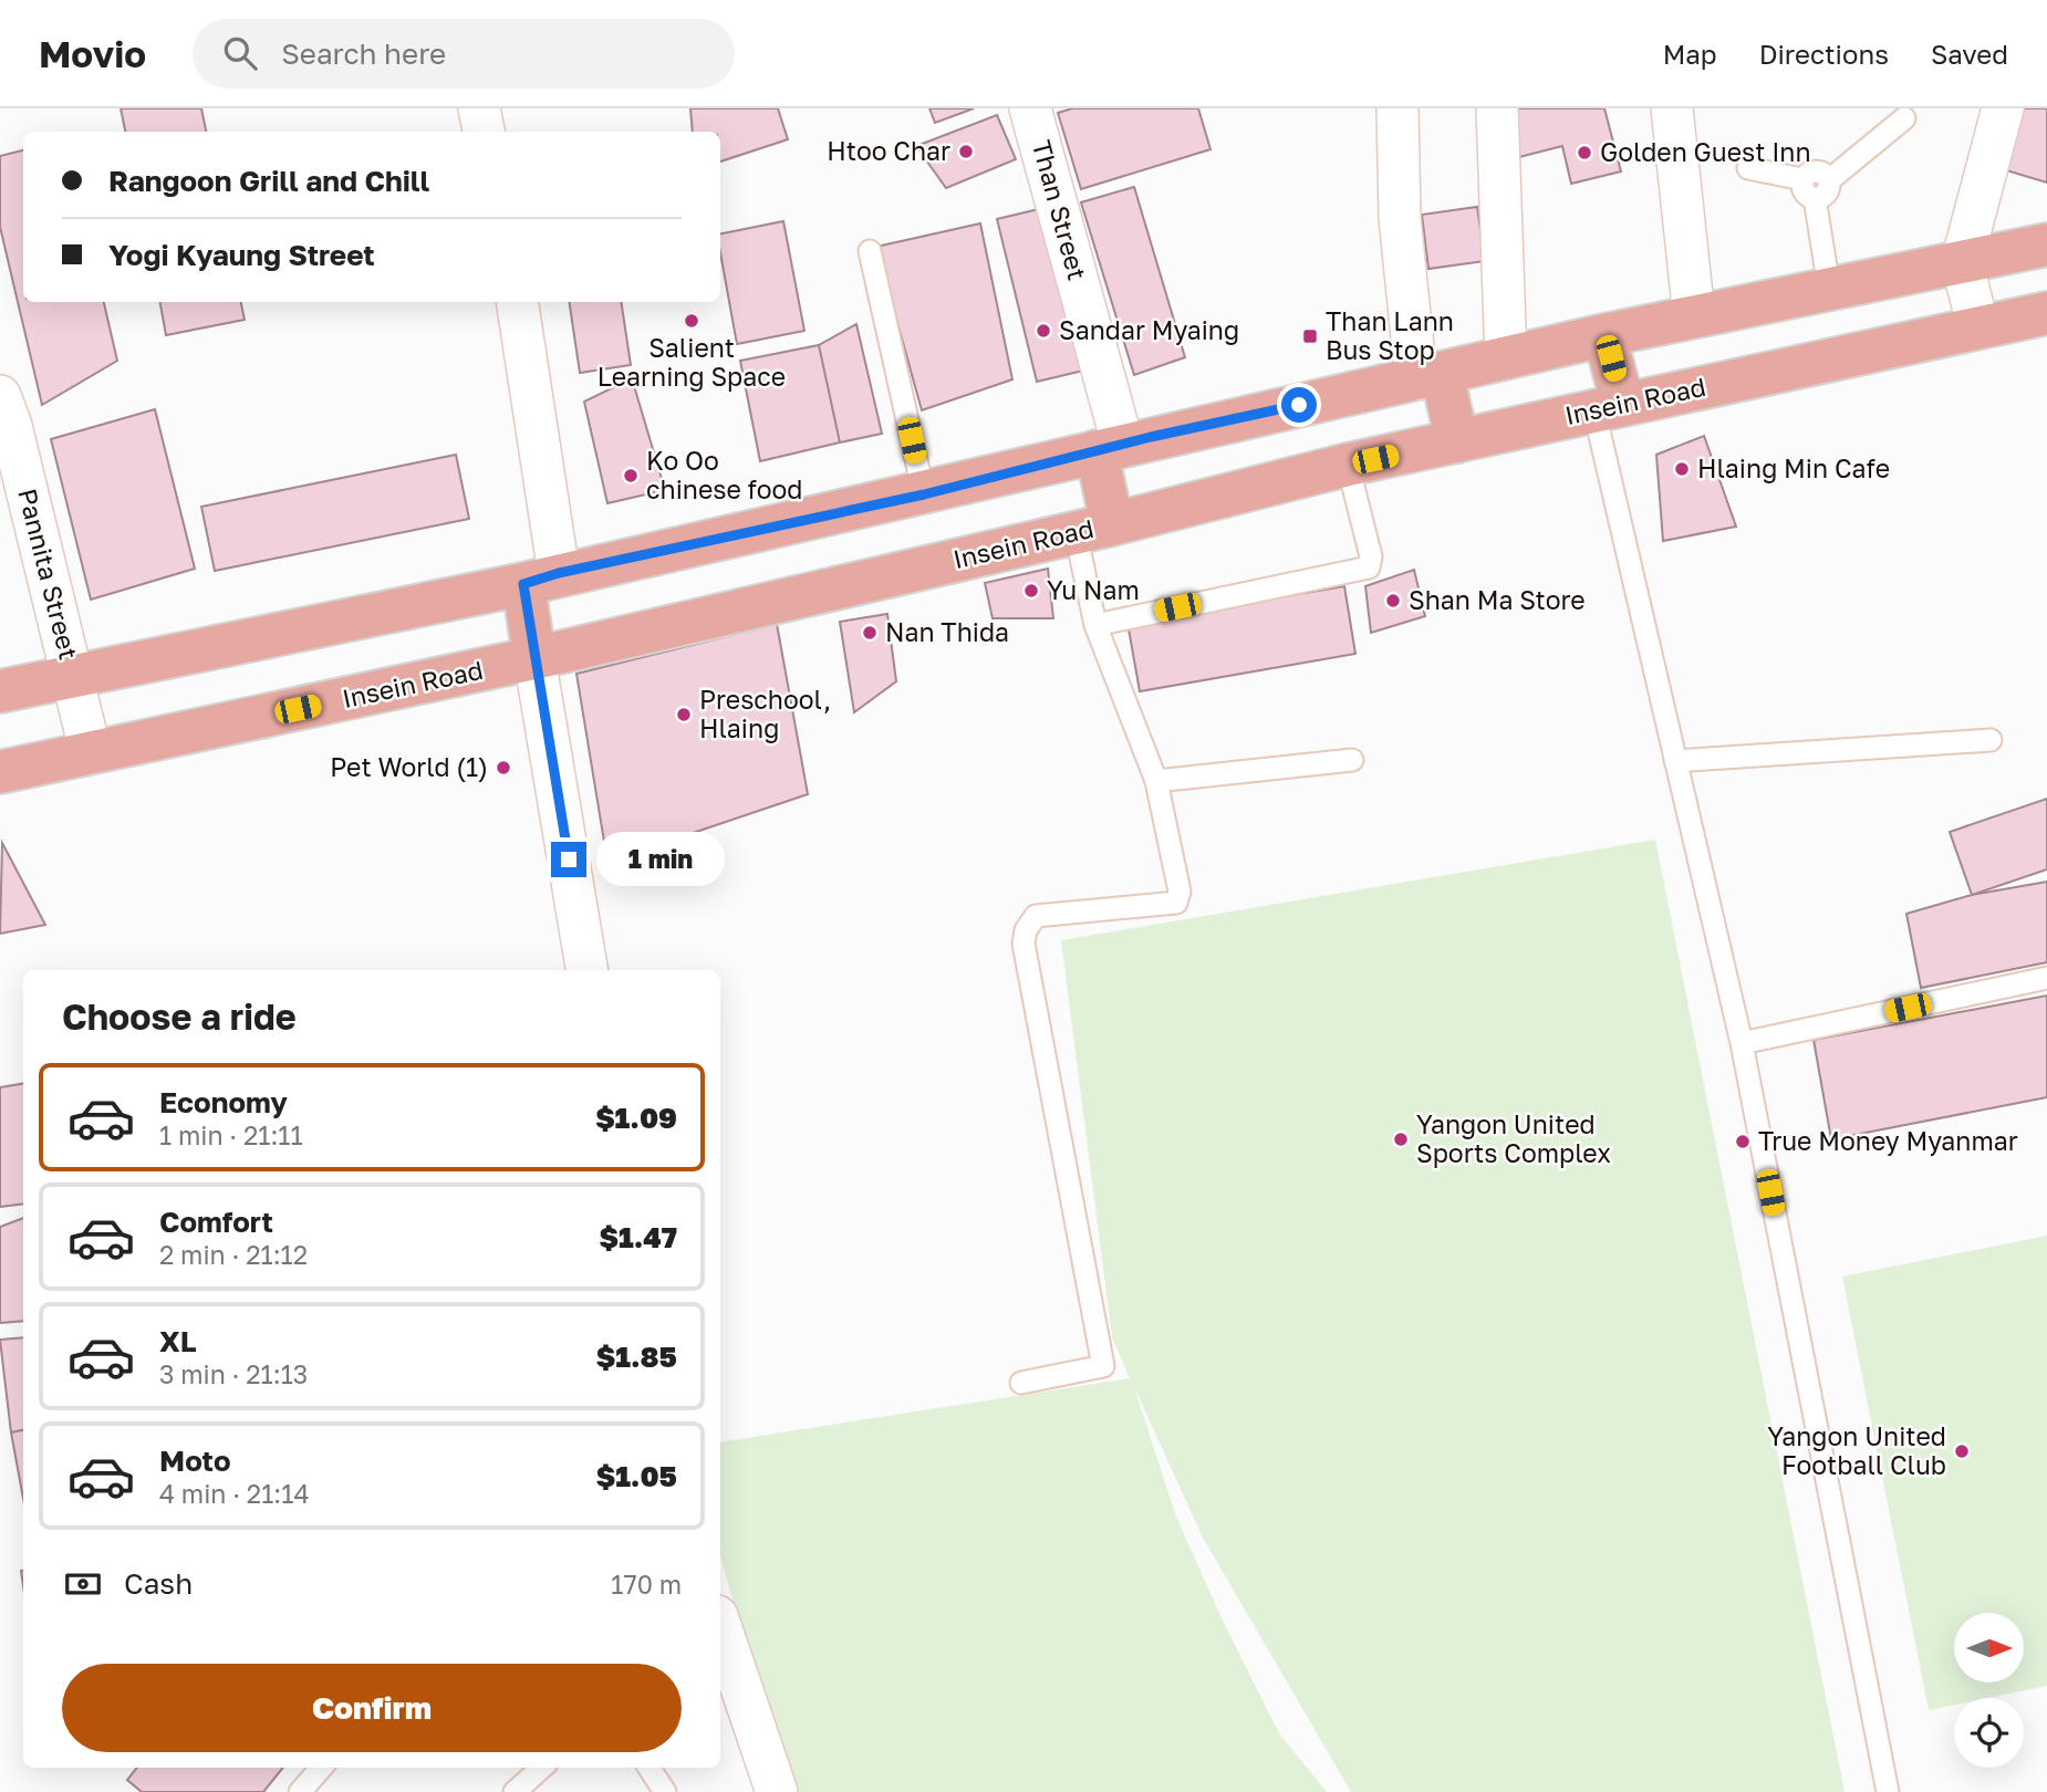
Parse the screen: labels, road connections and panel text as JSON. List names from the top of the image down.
{
  "streets": {
    "main road": ["Insein Road"],
    "street": ["Than Street", "Pannita Street"]
  },
  "crossings": [
    ["Insein Road", "Pannita Street"]
  ],
  "places": {
    "other": [
      "Htoo Char",
      "Golden Guest Inn",
      "Salient Learning Space",
      "Sandar Myaing",
      "Hlaing Min Cafe",
      "Ko Oo chinese food",
      "Yu Nam",
      "Shan Ma Store",
      "Nan Thida",
      "Preschool, Hlaing",
      "Pet World (1)",
      "Yangon United Sports Complex",
      "True Money Myanmar",
      "Yangon United Football Club"
    ],
    "transit": ["Than Lann Bus Stop"]
  },
  "north": "right",
  "page": {
    "header": "Movio",
    "search": "Search here",
    "nav": ["Map", "Directions", "Saved"],
    "banner": ["Rangoon Grill and Chill", "Yogi Kyaung Street"],
    "bubble": "1 min",
    "heading": "Choose a ride",
    "list": [
      {
        "name": "Economy",
        "note": "1 min · 21:11",
        "value": "$1.09"
      },
      {
        "name": "Comfort",
        "note": "2 min · 21:12",
        "value": "$1.47"
      },
      {
        "name": "XL",
        "note": "3 min · 21:13",
        "value": "$1.85"
      },
      {
        "name": "Moto",
        "note": "4 min · 21:14",
        "value": "$1.05"
      }
    ],
    "pay": ["Cash", "170 m"],
    "buttons": "Confirm"
  }
}
